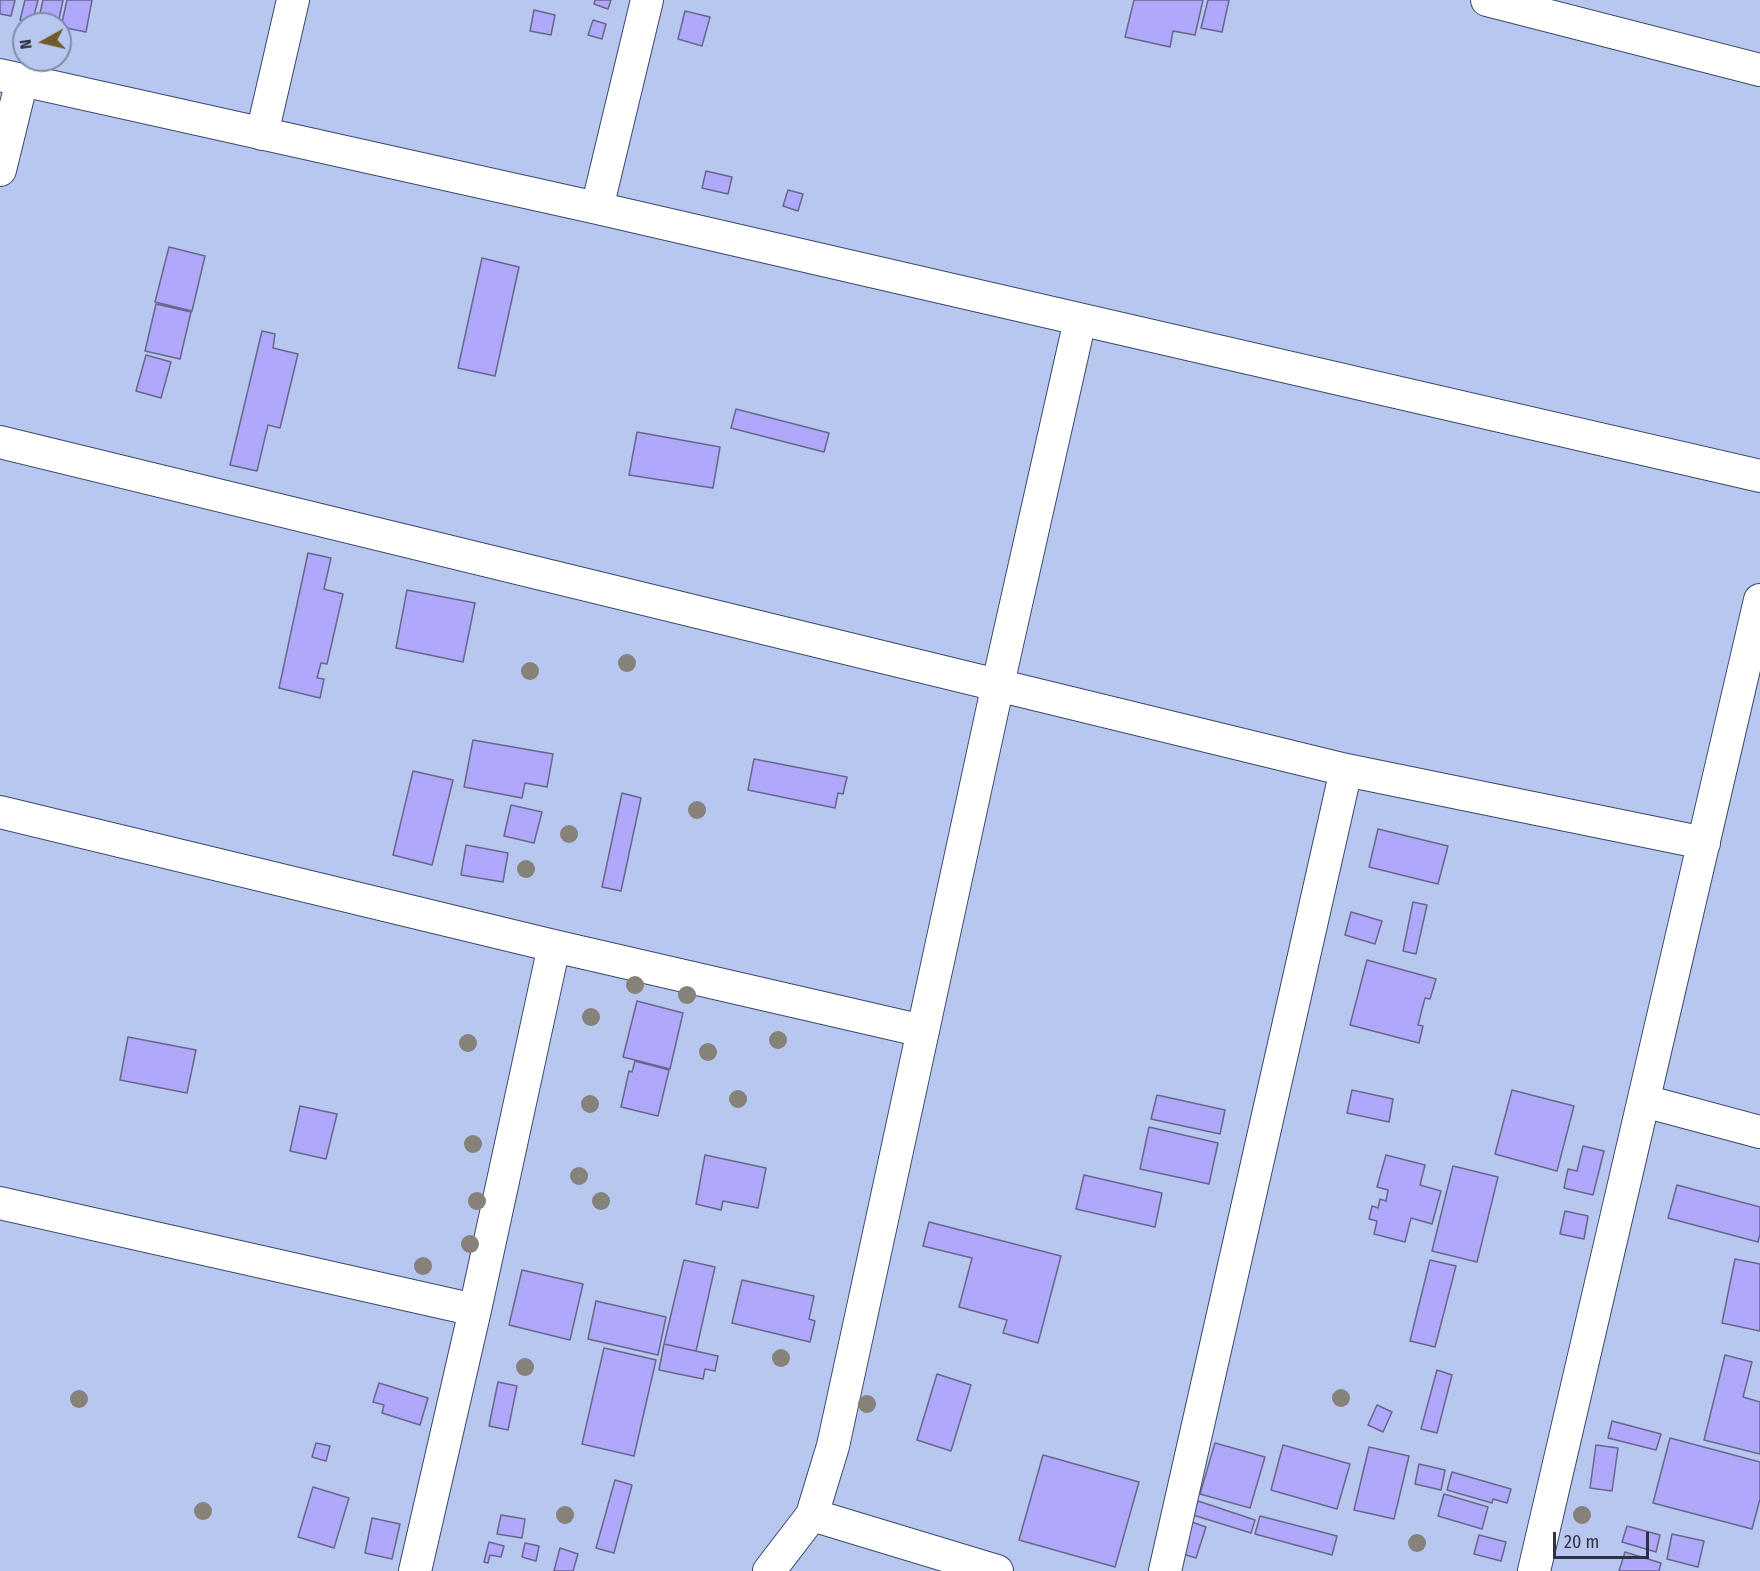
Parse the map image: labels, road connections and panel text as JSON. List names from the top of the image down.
{
  "scale_bar": "20 m",
  "north": "left"
}
